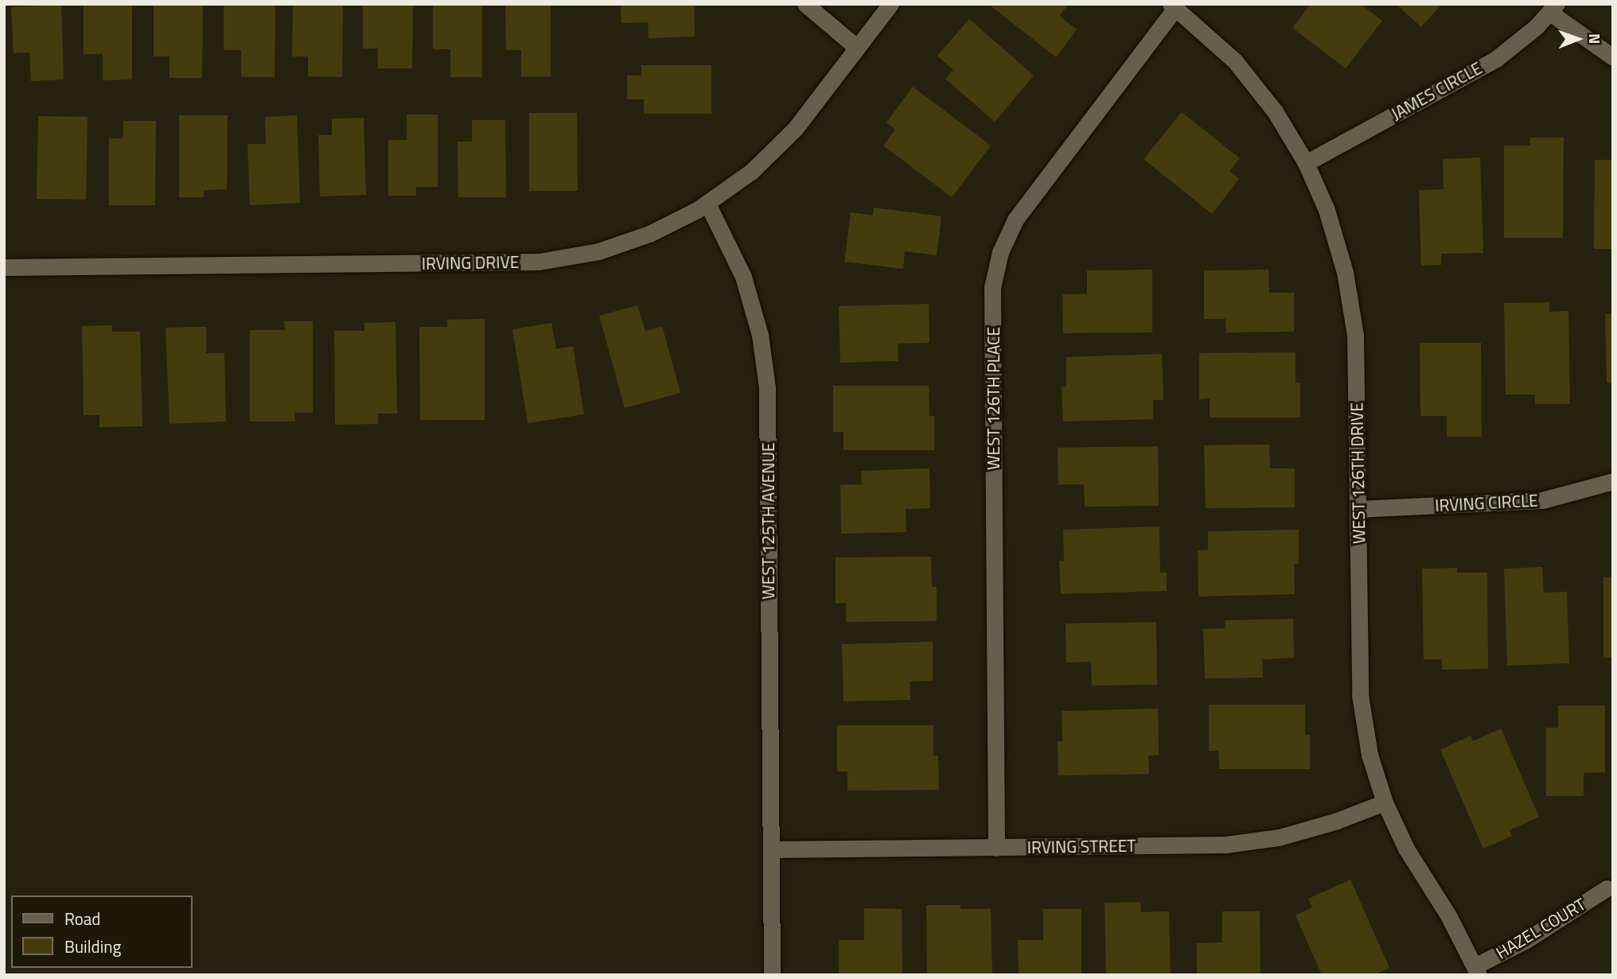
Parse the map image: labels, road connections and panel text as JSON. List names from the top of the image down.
{
  "streets": {
    "street": [
      "JAMES CIRCLE",
      "IRVING DRIVE",
      "WEST 126TH PLACE",
      "WEST 126TH DRIVE",
      "IRVING CIRCLE",
      "WEST 125TH AVENUE",
      "IRVING STREET",
      "HAZEL COURT"
    ]
  },
  "crossings": [
    ["JAMES CIRCLE", "WEST 126TH DRIVE"],
    ["IRVING DRIVE", "WEST 125TH AVENUE"],
    ["WEST 126TH PLACE", "WEST 126TH DRIVE"],
    ["WEST 126TH PLACE", "IRVING STREET"],
    ["WEST 126TH DRIVE", "IRVING CIRCLE"],
    ["WEST 126TH DRIVE", "IRVING STREET"],
    ["WEST 126TH DRIVE", "HAZEL COURT"],
    ["WEST 125TH AVENUE", "IRVING STREET"]
  ],
  "legend": ["Road", "Building"],
  "north": "right"
}
